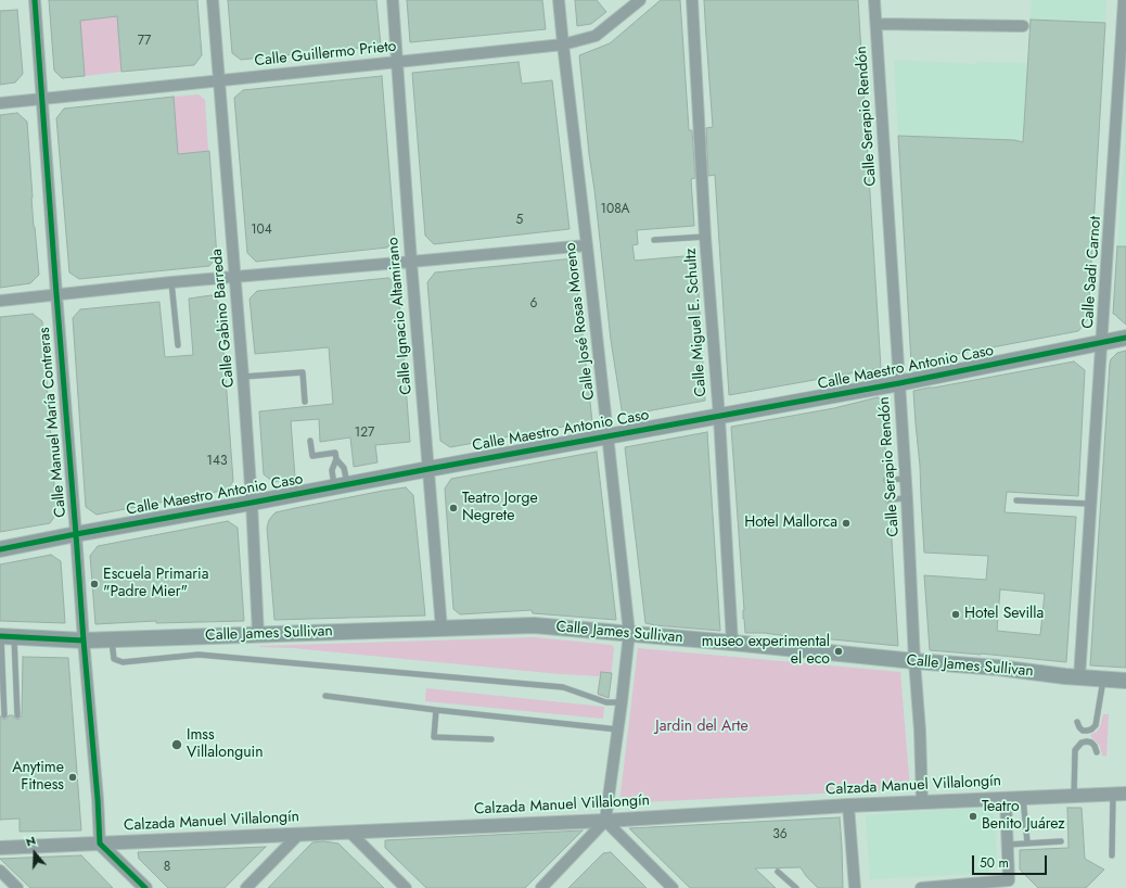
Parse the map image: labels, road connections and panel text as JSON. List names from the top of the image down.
{
  "streets": {
    "main road": ["Calle Maestro Antonio Caso", "Calle James Sullivan"],
    "street": [
      "Calle Guillermo Prieto",
      "Calle Serapio Rendón",
      "Calle Sadi Carnot",
      "Calle Ignacio Altamirano",
      "Calle Gabino Barreda",
      "Calle José Rosas Moreno",
      "Calle Miguel E. Schultz",
      "Calle Manuel María Contreras",
      "Calzada Manuel Villalongín"
    ]
  },
  "crossings": [
    ["Calle Guillermo Prieto", "Calle Ignacio Altamirano"],
    ["Calle Guillermo Prieto", "Calle Gabino Barreda"],
    ["Calle Guillermo Prieto", "Calle José Rosas Moreno"],
    ["Calle Guillermo Prieto", "Calle Manuel María Contreras"],
    ["Calle Serapio Rendón", "Calle Maestro Antonio Caso"],
    ["Calle Serapio Rendón", "Calle James Sullivan"],
    ["Calle Serapio Rendón", "Calzada Manuel Villalongín"],
    ["Calle Sadi Carnot", "Calle Maestro Antonio Caso"],
    ["Calle Sadi Carnot", "Calle James Sullivan"],
    ["Calle Ignacio Altamirano", "Calle Maestro Antonio Caso"],
    ["Calle Ignacio Altamirano", "Calle James Sullivan"],
    ["Calle Gabino Barreda", "Calle Maestro Antonio Caso"],
    ["Calle Gabino Barreda", "Calle James Sullivan"],
    ["Calle José Rosas Moreno", "Calle Maestro Antonio Caso"],
    ["Calle José Rosas Moreno", "Calle James Sullivan"],
    ["Calle José Rosas Moreno", "Calzada Manuel Villalongín"],
    ["Calle Miguel E. Schultz", "Calle Maestro Antonio Caso"],
    ["Calle Miguel E. Schultz", "Calle James Sullivan"],
    ["Calle Maestro Antonio Caso", "Calle Manuel María Contreras"],
    ["Calle Manuel María Contreras", "Calle James Sullivan"],
    ["Calle Manuel María Contreras", "Calzada Manuel Villalongín"]
  ],
  "parks": ["Jardin del Arte"],
  "places": [
    "Teatro Jorge Negrete",
    "Hotel Mallorca",
    "Escuela Primaria \"Padre Mier\"",
    "Hotel Sevilla",
    "museo experimental el eco",
    "Imss Villalonguin",
    "Anytime Fitness",
    "Teatro Benito Juárez"
  ],
  "house_numbers": [
    "77",
    "108A",
    "5",
    "104",
    "6",
    "127",
    "143",
    "36",
    "8"
  ],
  "scale_bar": "50 m",
  "north": "top"
}
